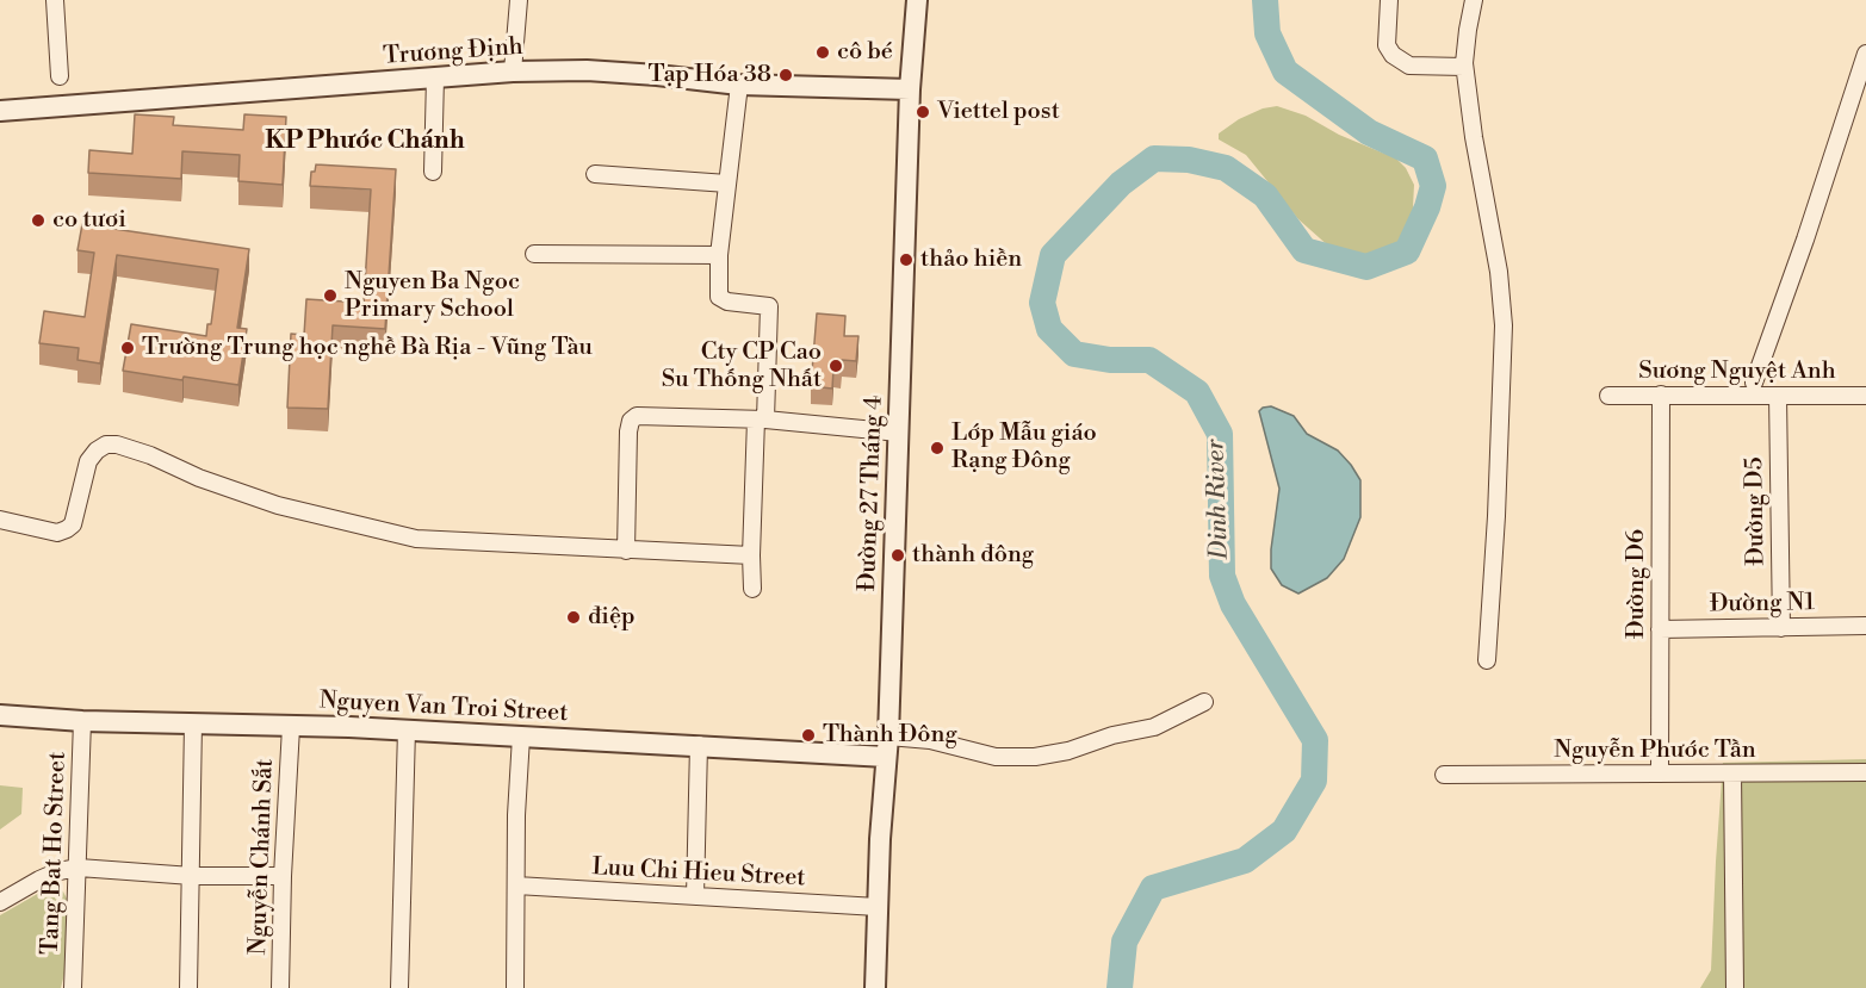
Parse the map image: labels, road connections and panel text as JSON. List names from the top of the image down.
{
  "streets": {
    "street": [
      "Trương Định",
      "Sương Nguyệt Anh",
      "Đường 27 Tháng 4",
      "Đường D5",
      "Đường D6",
      "Đường N1",
      "Nguyen Van Troi Street",
      "Nguyễn Phước Tần",
      "Tang Bat Ho Street",
      "Nguyễn Chánh Sắt",
      "Luu Chi Hieu Street"
    ]
  },
  "crossings": [
    ["Trương Định", "Đường 27 Tháng 4"],
    ["Sương Nguyệt Anh", "Đường D5"],
    ["Sương Nguyệt Anh", "Đường D6"],
    ["Đường 27 Tháng 4", "Nguyen Van Troi Street"],
    ["Đường 27 Tháng 4", "Luu Chi Hieu Street"],
    ["Đường D5", "Đường N1"],
    ["Đường D6", "Đường N1"],
    ["Đường D6", "Nguyễn Phước Tần"],
    ["Nguyen Van Troi Street", "Tang Bat Ho Street"],
    ["Nguyen Van Troi Street", "Nguyễn Chánh Sắt"]
  ],
  "districts": ["KP Phước Chánh"],
  "water": ["Dinh River"],
  "places": [
    "cô bé",
    "Tạp Hóa 38",
    "Viettel post",
    "co tươi",
    "thảo hiền",
    "Nguyen Ba Ngoc Primary School",
    "Trường Trung học nghề Bà Rịa - Vũng Tàu",
    "Cty CP Cao Su Thống Nhất",
    "Lớp Mẫu giáo Rạng Đông",
    "thành đông",
    "điệp",
    "Thành Đông"
  ]
}
